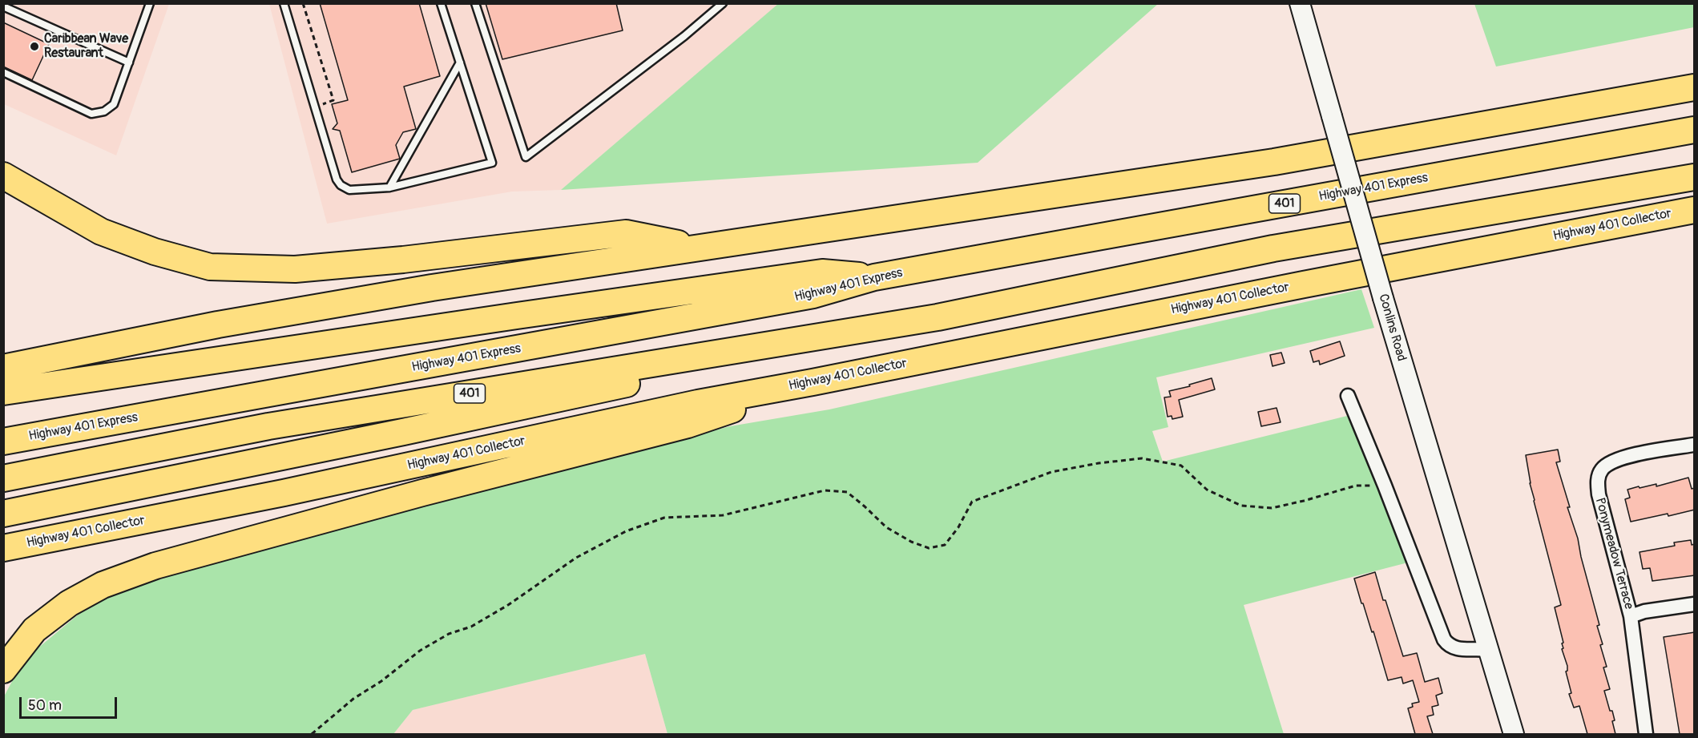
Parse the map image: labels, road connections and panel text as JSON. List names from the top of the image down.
{
  "streets": {
    "highway": ["Highway 401 Express", "401", "Highway 401 Collector"],
    "street": ["Conlins Road", "Ponymeadow Terrace"]
  },
  "places": ["Caribbean Wave Restaurant"],
  "scale_bar": "50 m"
}
